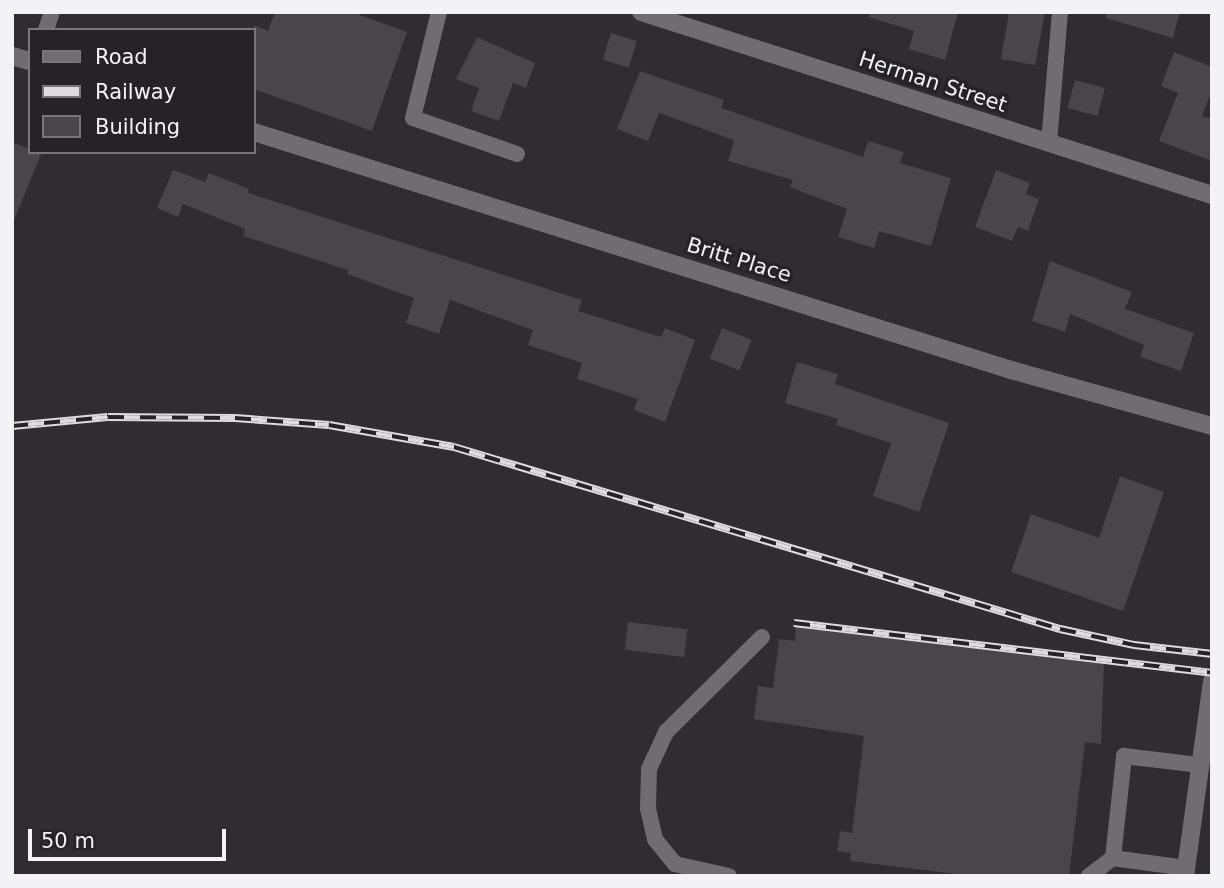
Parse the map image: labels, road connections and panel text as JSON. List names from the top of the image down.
{
  "streets": {
    "street": ["Herman Street", "Britt Place"]
  },
  "legend": ["Road", "Railway", "Building"],
  "scale_bar": "50 m"
}
